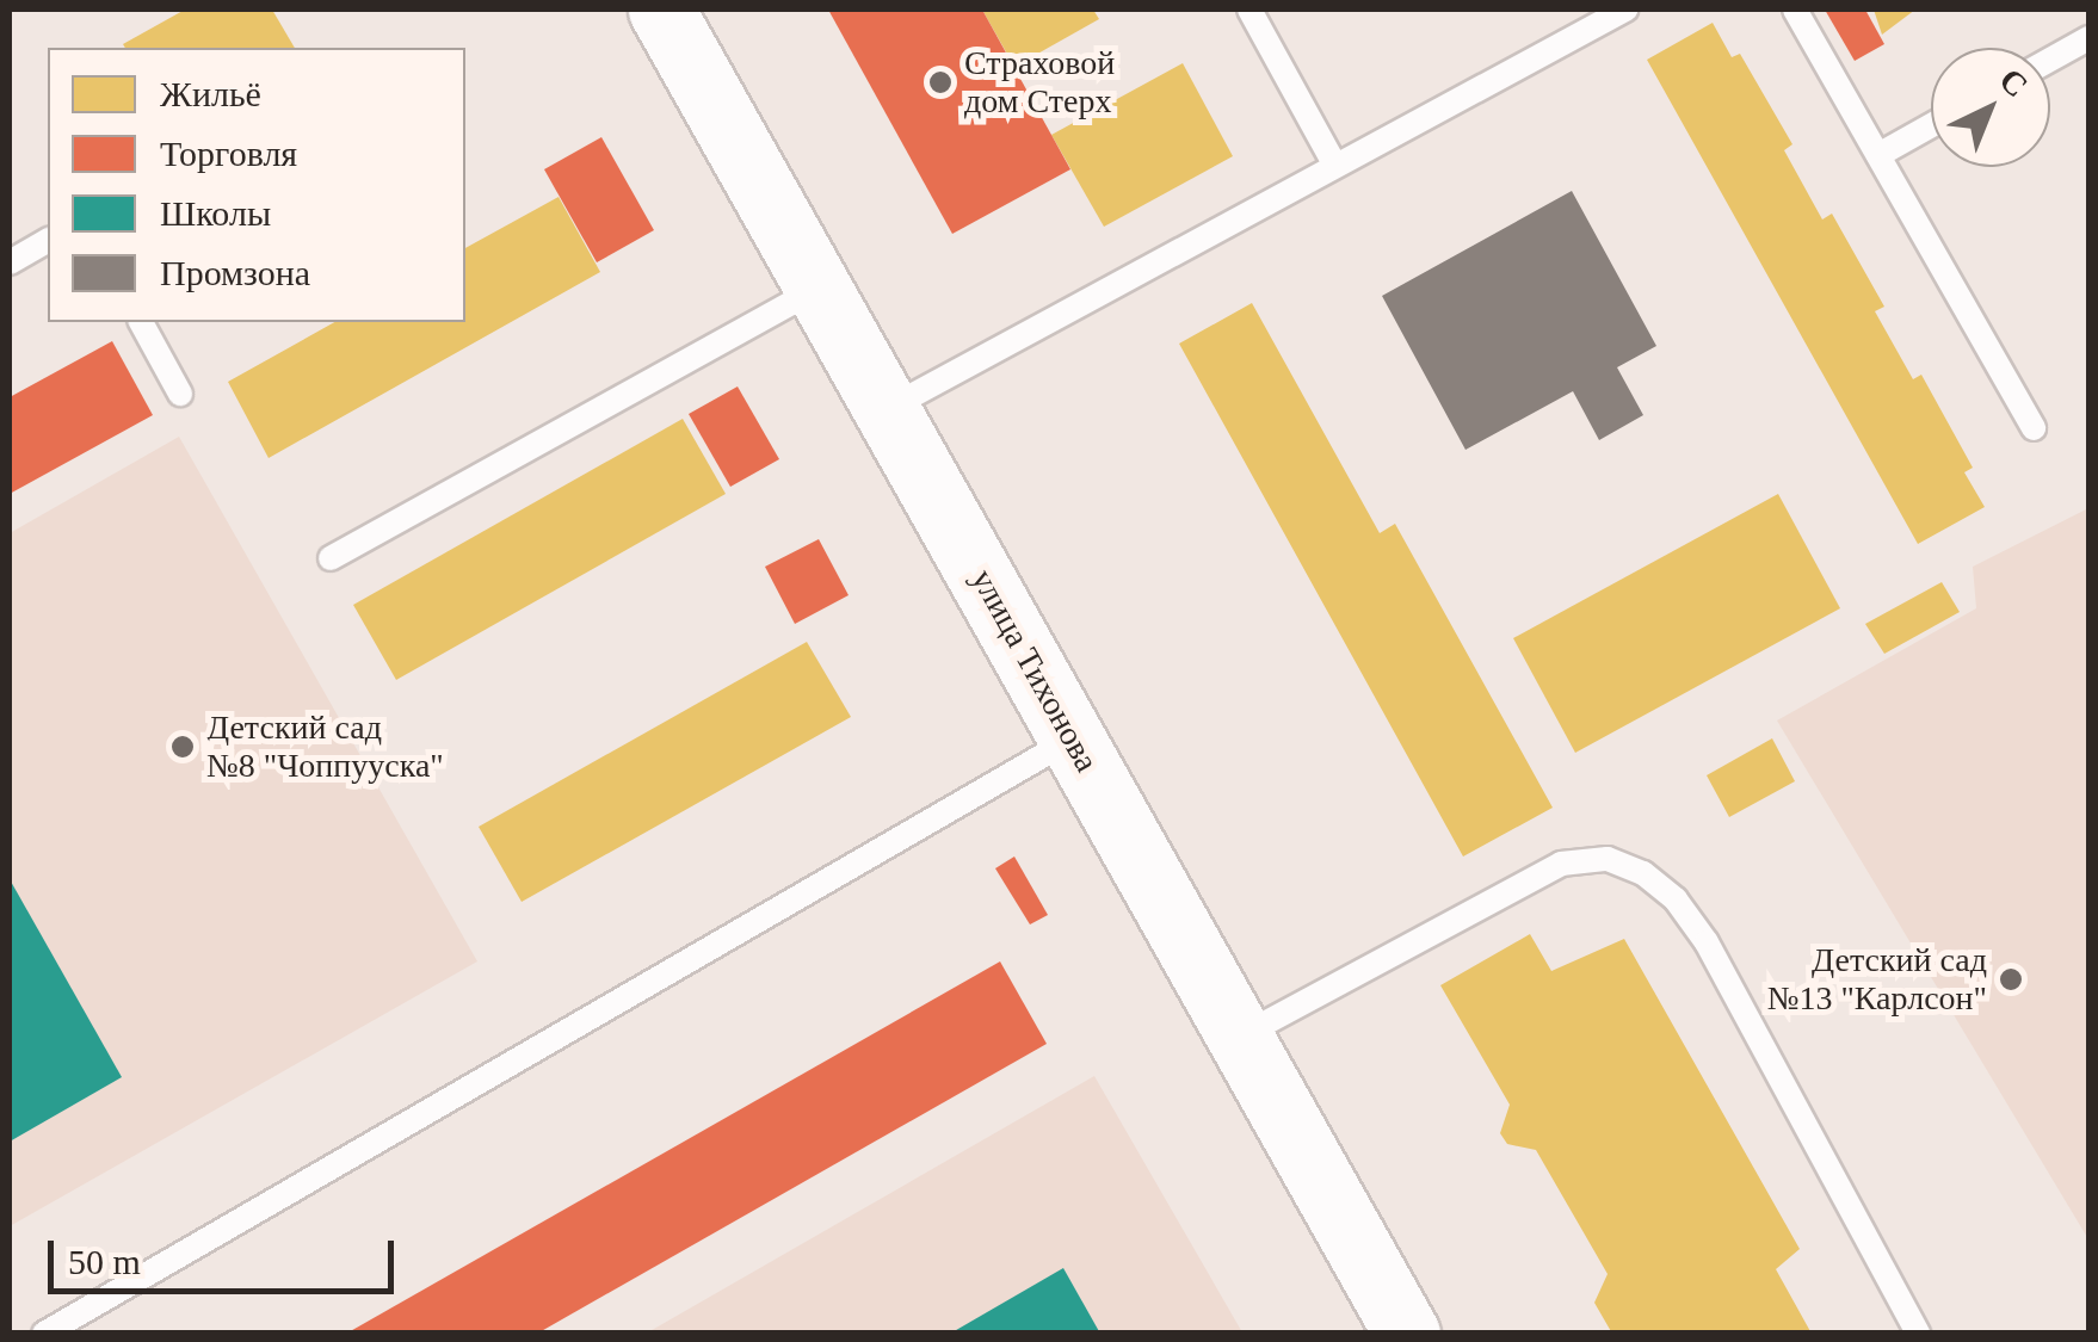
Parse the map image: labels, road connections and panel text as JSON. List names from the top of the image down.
{
  "streets": {
    "main road": ["улица Тихонова"]
  },
  "places": ["Страховой дом Стерх", "Детский сад №8 \"Чоппууска\"", "Детский сад №13 \"Карлсон\""],
  "legend": [
    "Жильё",
    "Торговля",
    "Школы",
    "Промзона"
  ],
  "scale_bar": "50 m",
  "north": "top right"
}
